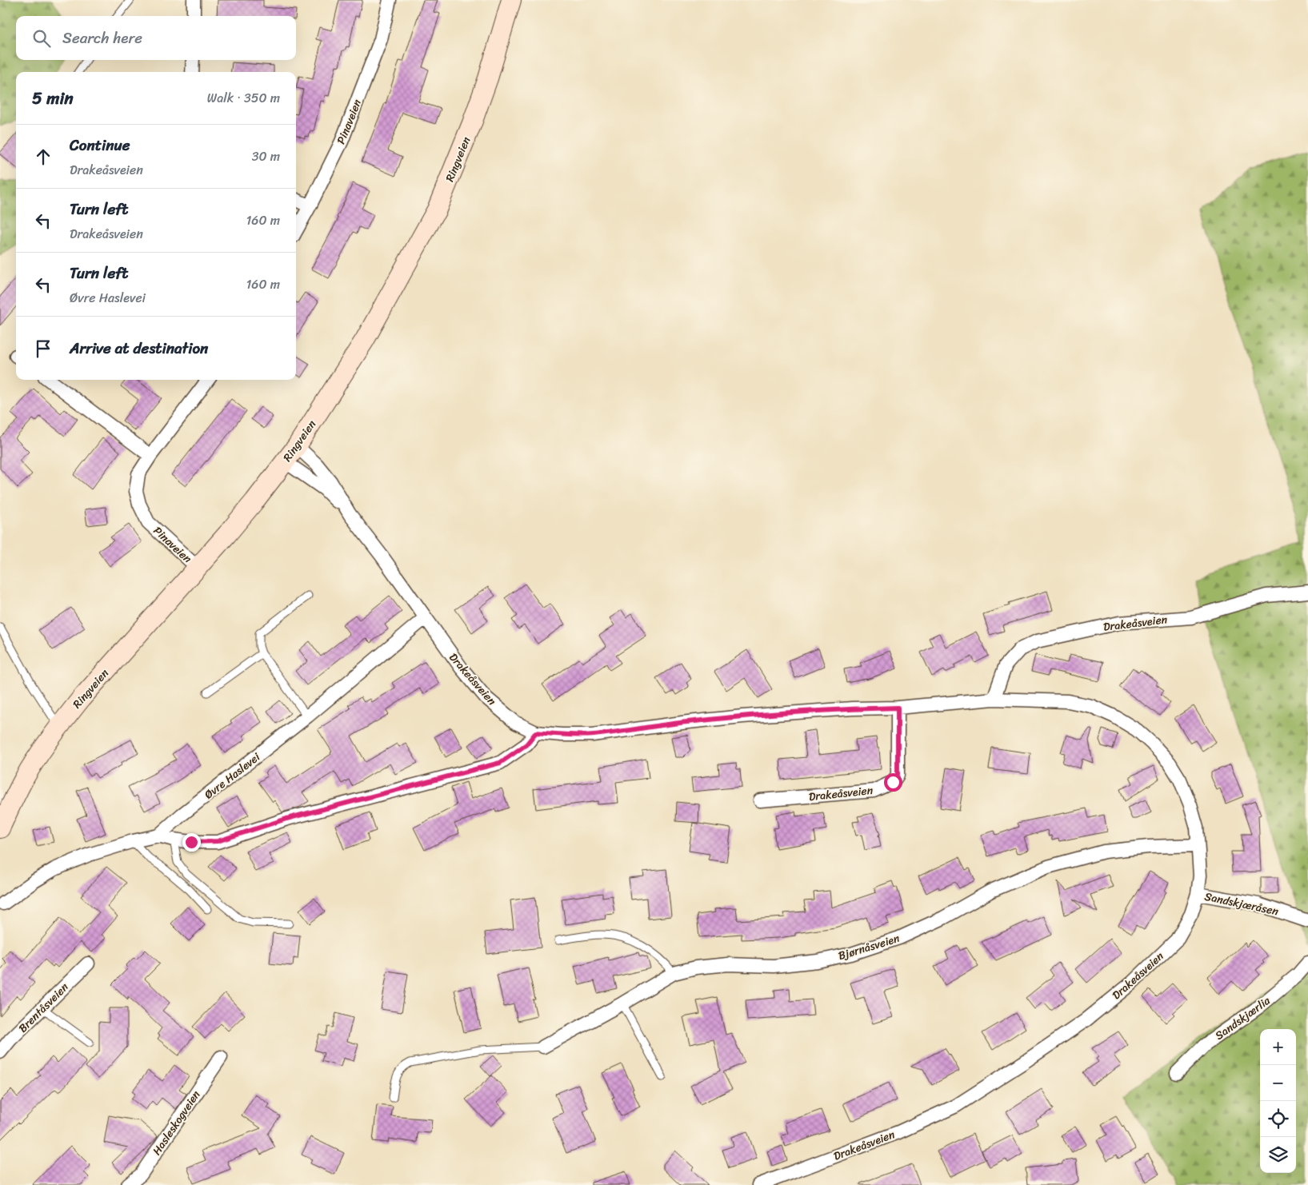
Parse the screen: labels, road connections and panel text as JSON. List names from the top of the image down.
{
  "streets": {
    "main road": ["Ringveien"],
    "street": [
      "Pinaveien",
      "Drakeåsveien",
      "Øvre Haslevei",
      "Sandskjæråsen",
      "Bjørnåsveien",
      "Brentåsveien",
      "Sandskjærlia",
      "Hasleskogveien"
    ]
  },
  "crossings": [
    ["Pinaveien", "Ringveien"],
    ["Ringveien", "Drakeåsveien"],
    ["Drakeåsveien", "Øvre Haslevei"],
    ["Drakeåsveien", "Sandskjæråsen"],
    ["Drakeåsveien", "Bjørnåsveien"]
  ],
  "page": {
    "search": "Search here",
    "heading": ["5 min", "Walk · 350 m"],
    "list": [
      ["Continue", "Drakeåsveien", "30 m"],
      ["Turn left", "Drakeåsveien", "160 m"],
      ["Turn left", "Øvre Haslevei", "160 m"],
      "Arrive at destination"
    ],
    "map_buttons": ["+", "−"]
  }
}
